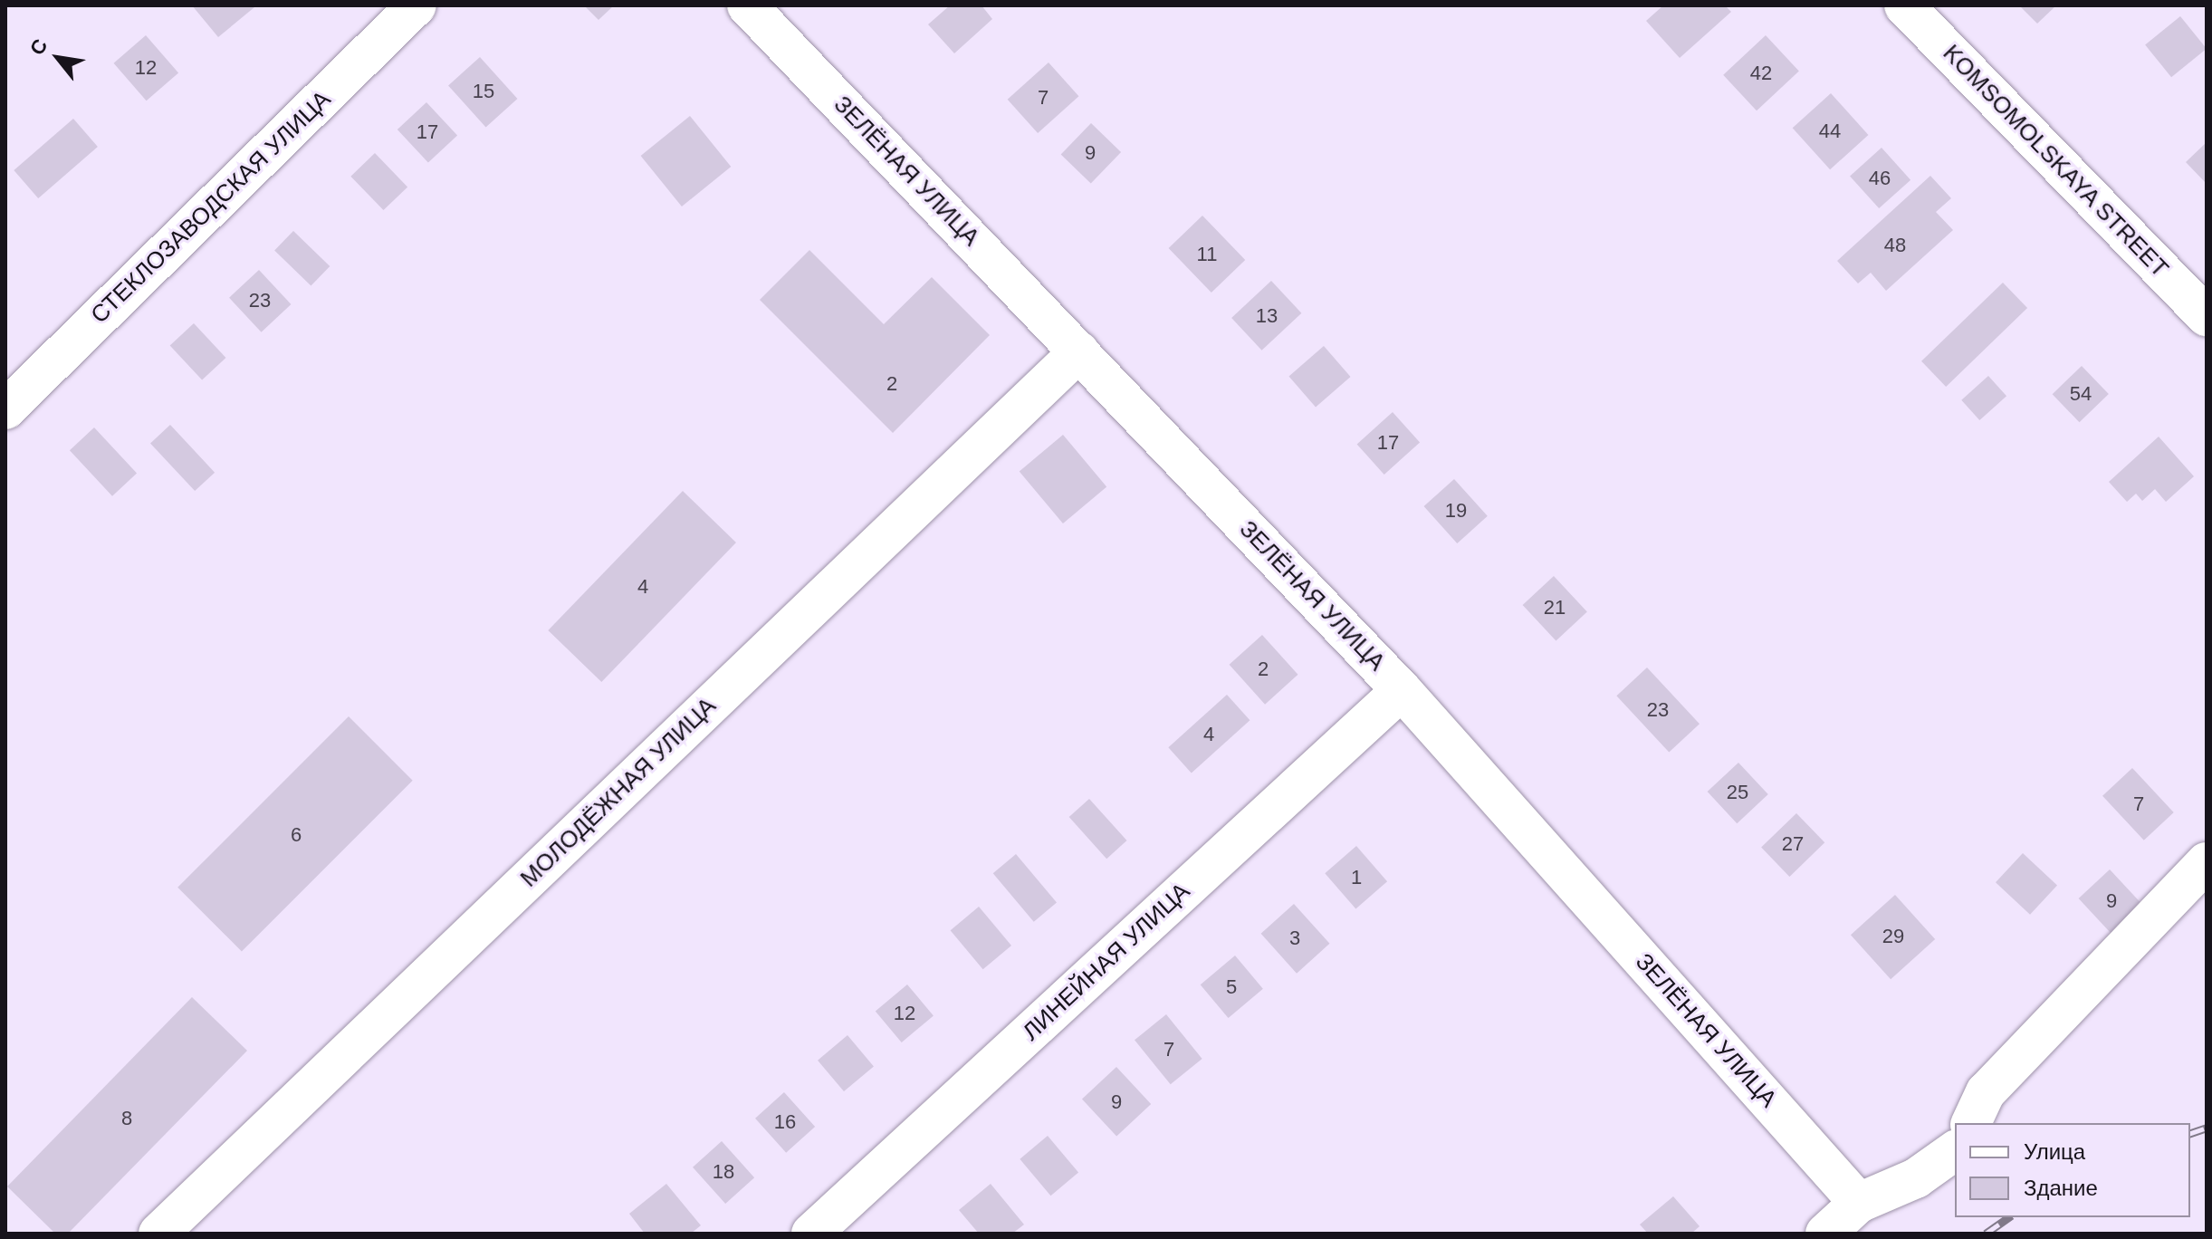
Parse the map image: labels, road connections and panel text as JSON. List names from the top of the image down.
{
  "streets": {
    "street": [
      "KOMSOMOLSKAYA STREET",
      "ЗЕЛЁНАЯ УЛИЦА",
      "СТЕКЛОЗАВОДСКАЯ УЛИЦА",
      "МОЛОДЁЖНАЯ УЛИЦА",
      "ЛИНЕЙНАЯ УЛИЦА"
    ]
  },
  "crossings": [
    ["ЗЕЛЁНАЯ УЛИЦА", "МОЛОДЁЖНАЯ УЛИЦА"],
    ["ЗЕЛЁНАЯ УЛИЦА", "ЛИНЕЙНАЯ УЛИЦА"]
  ],
  "house_numbers": [
    "12",
    "42",
    "15",
    "7",
    "44",
    "17",
    "9",
    "46",
    "48",
    "11",
    "23",
    "13",
    "2",
    "54",
    "17",
    "19",
    "4",
    "21",
    "2",
    "23",
    "4",
    "25",
    "7",
    "6",
    "27",
    "1",
    "9",
    "29",
    "3",
    "5",
    "12",
    "7",
    "9",
    "8",
    "16",
    "18"
  ],
  "legend": ["Улица", "Здание"],
  "north": "top left"
}
